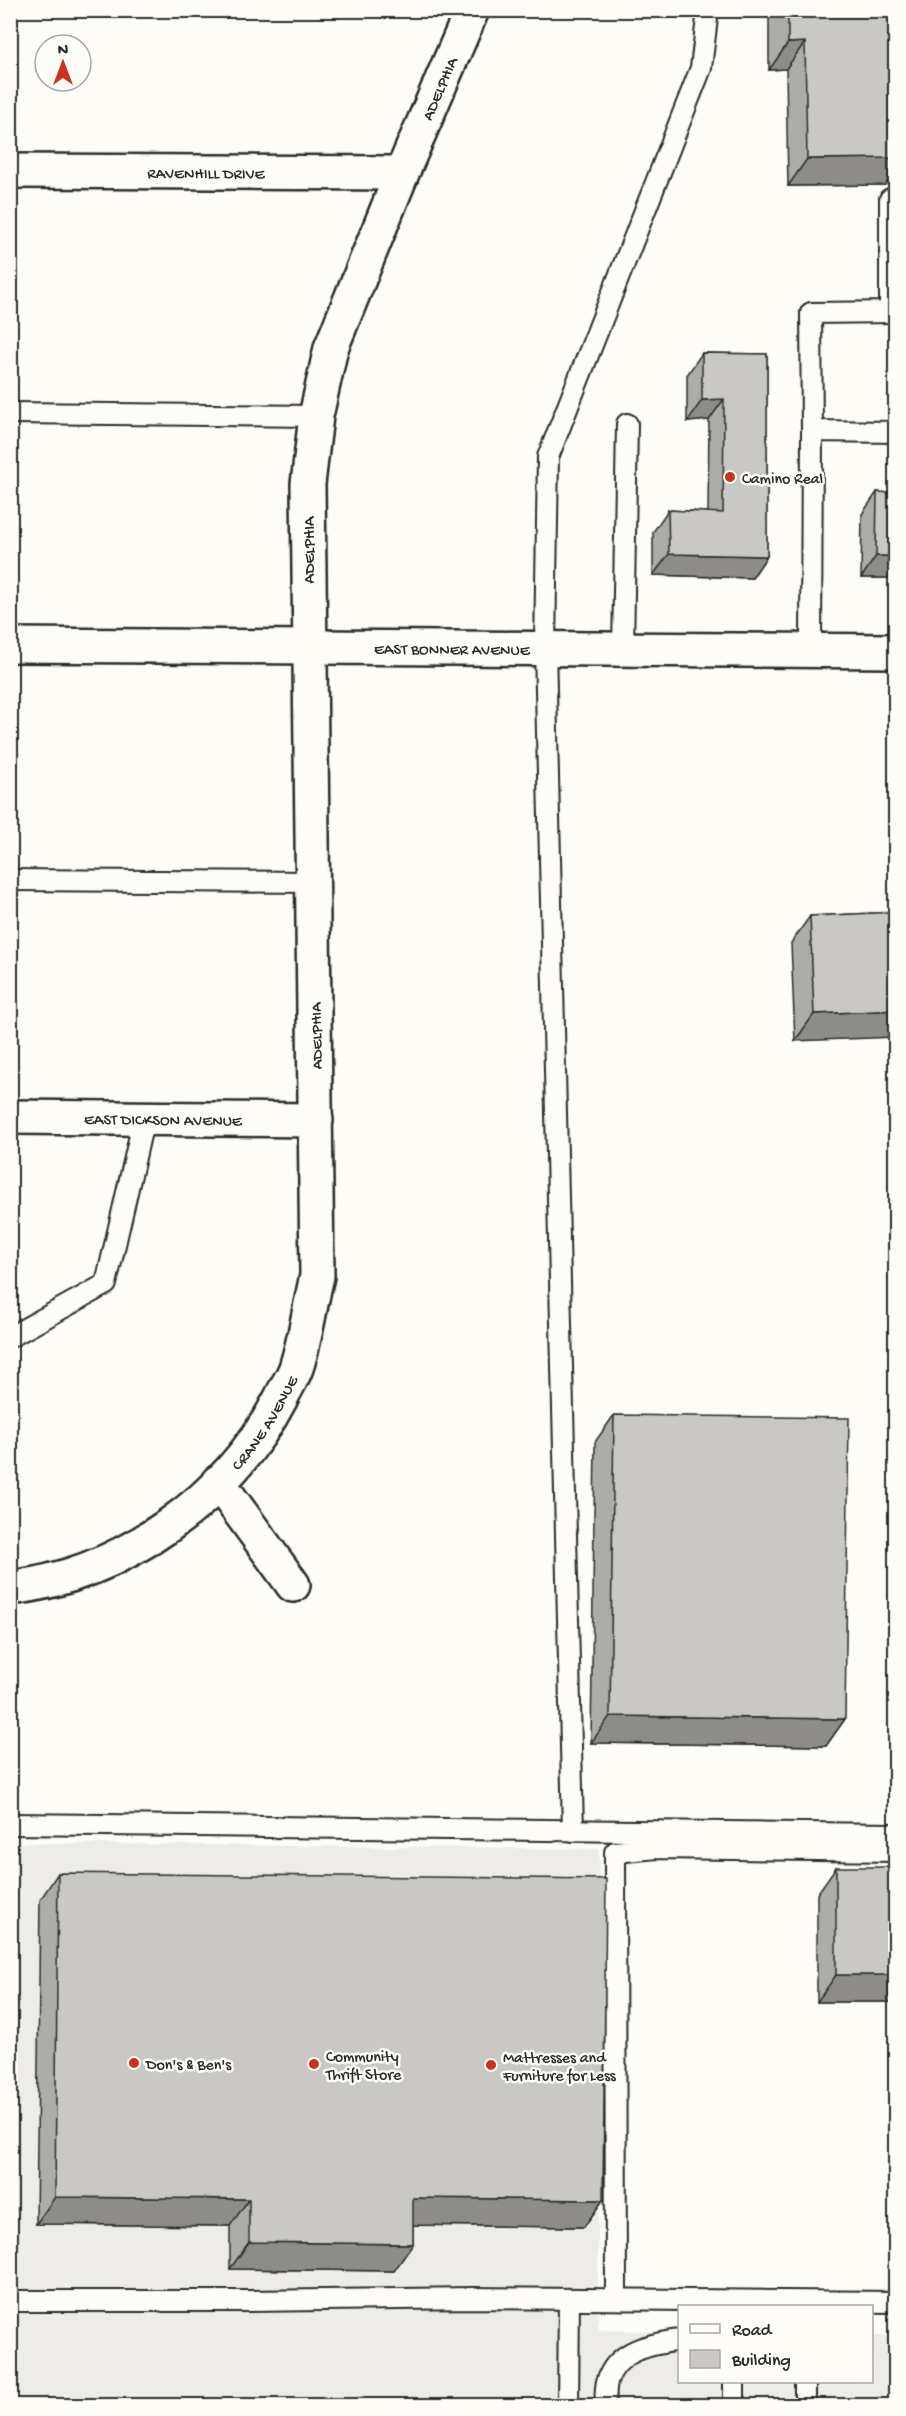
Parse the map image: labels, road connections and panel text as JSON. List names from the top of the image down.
{
  "streets": {
    "street": [
      "ADELPHIA",
      "RAVENHILL DRIVE",
      "EAST BONNER AVENUE",
      "EAST DICKSON AVENUE",
      "CRANE AVENUE"
    ]
  },
  "crossings": [
    ["ADELPHIA", "RAVENHILL DRIVE"],
    ["ADELPHIA", "EAST BONNER AVENUE"],
    ["ADELPHIA", "EAST DICKSON AVENUE"],
    ["ADELPHIA", "CRANE AVENUE"],
    ["EAST DICKSON AVENUE", "CRANE AVENUE"]
  ],
  "places": [
    "Camino Real",
    "Don's & Ben's",
    "Community Thrift Store",
    "Mattresses and Furniture for Less"
  ],
  "legend": ["Road", "Building"],
  "north": "top"
}
